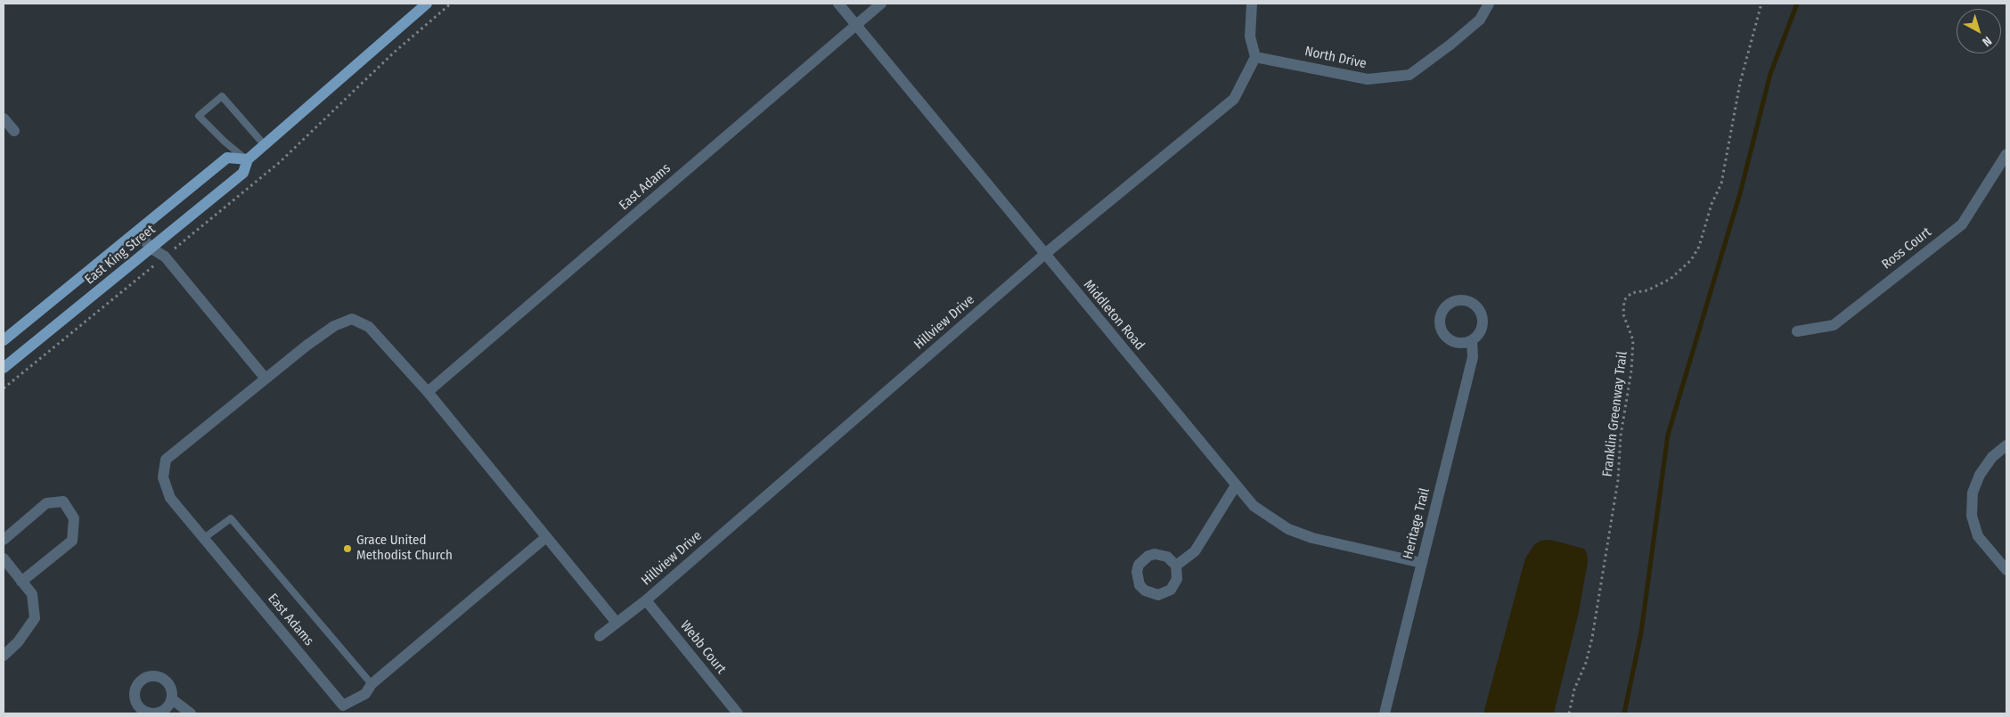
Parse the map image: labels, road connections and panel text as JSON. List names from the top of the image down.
{
  "streets": {
    "main road": ["East King Street"],
    "street": [
      "North Drive",
      "East Adams",
      "Ross Court",
      "Middleton Road",
      "Hillview Drive",
      "Heritage Trail",
      "Webb Court"
    ],
    "path": ["Franklin Greenway Trail"]
  },
  "crossings": [
    ["North Drive", "Hillview Drive"],
    ["East Adams", "Middleton Road"],
    ["Middleton Road", "Hillview Drive"],
    ["Middleton Road", "Heritage Trail"],
    ["Hillview Drive", "Webb Court"]
  ],
  "places": ["Grace United Methodist Church"],
  "north": "bottom right"
}
